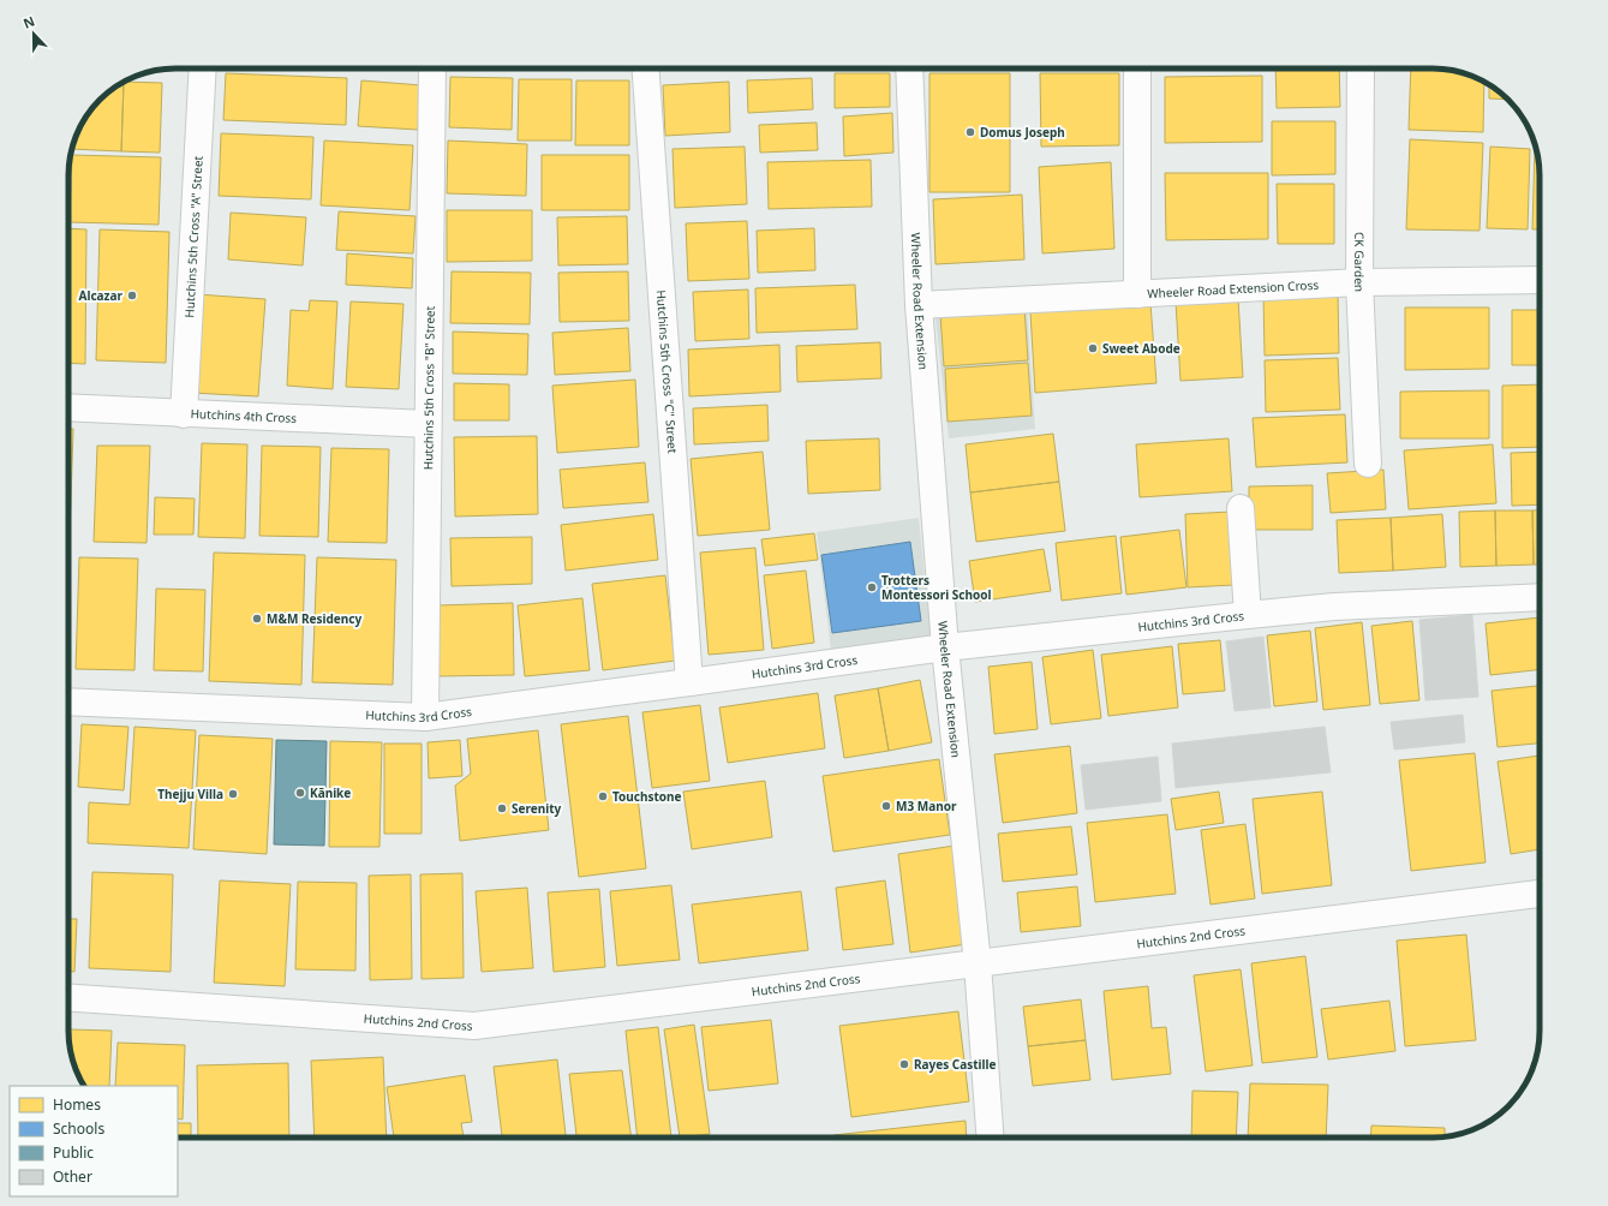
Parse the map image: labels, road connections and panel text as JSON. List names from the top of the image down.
{
  "streets": {
    "street": [
      "Hutchins 5th Cross \"A\" Street",
      "CK Garden",
      "Wheeler Road Extension Cross",
      "Wheeler Road Extension",
      "Hutchins 5th Cross \"C\" Street",
      "Hutchins 5th Cross \"B\" Street",
      "Hutchins 4th Cross",
      "Hutchins 3rd Cross",
      "Hutchins 2nd Cross"
    ]
  },
  "crossings": [
    ["Hutchins 5th Cross \"A\" Street", "Hutchins 4th Cross"],
    ["CK Garden", "Wheeler Road Extension Cross"],
    ["Wheeler Road Extension Cross", "Wheeler Road Extension"],
    ["Wheeler Road Extension", "Hutchins 3rd Cross"],
    ["Wheeler Road Extension", "Hutchins 2nd Cross"],
    ["Hutchins 5th Cross \"C\" Street", "Hutchins 3rd Cross"],
    ["Hutchins 5th Cross \"B\" Street", "Hutchins 4th Cross"],
    ["Hutchins 5th Cross \"B\" Street", "Hutchins 3rd Cross"]
  ],
  "places": [
    "Domus Joseph",
    "Alcazar",
    "Sweet Abode",
    "Trotters Montessori School",
    "M&M Residency",
    "Kānike",
    "Thejju Villa",
    "Touchstone",
    "M3 Manor",
    "Serenity",
    "Rayes Castille"
  ],
  "legend": [
    "Homes",
    "Schools",
    "Public",
    "Other"
  ],
  "north": "top"
}
